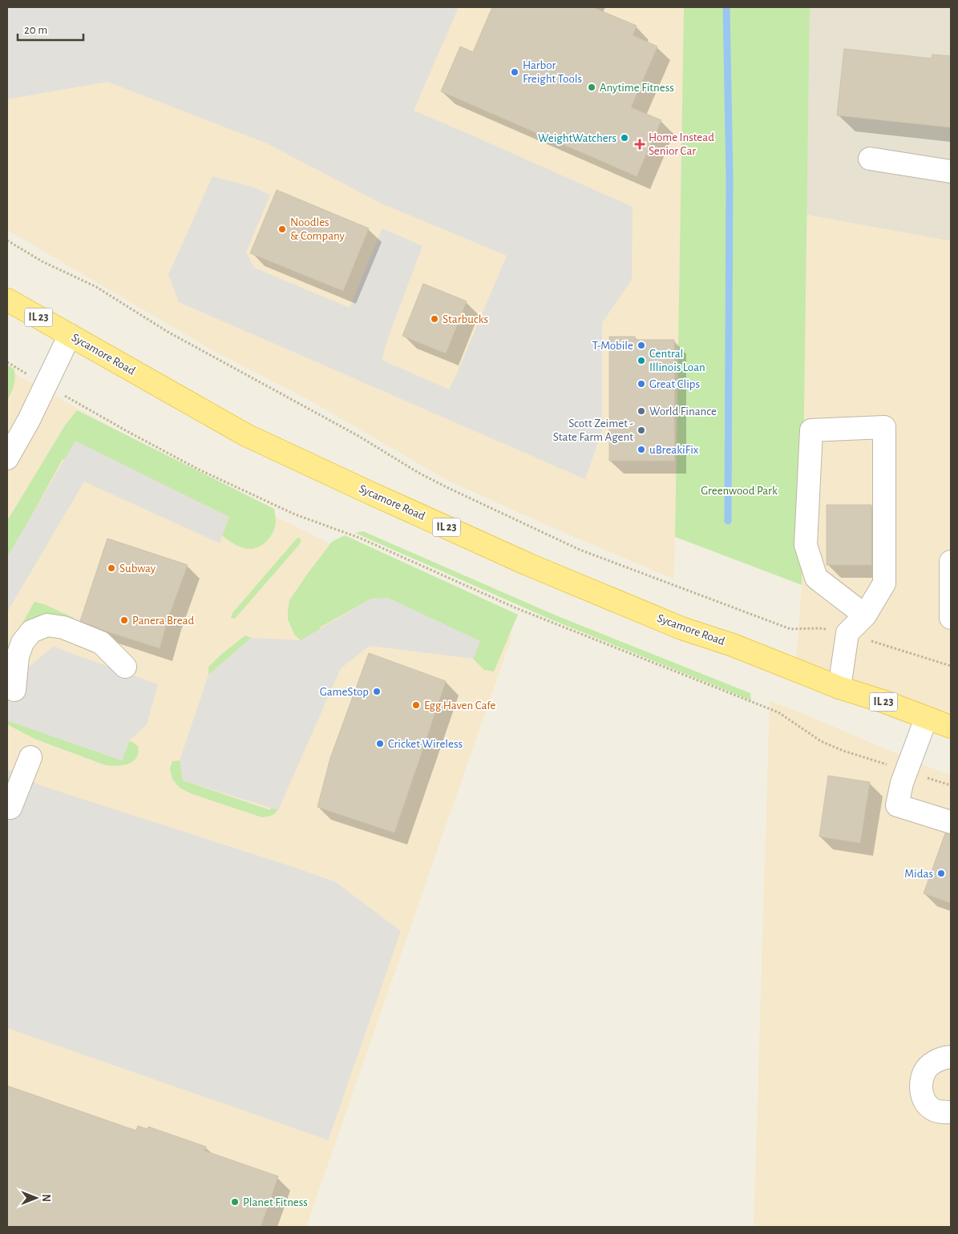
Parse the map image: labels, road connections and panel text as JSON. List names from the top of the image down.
{
  "streets": {
    "main road": ["IL 23", "Sycamore Road"]
  },
  "crossings": [
    ["IL 23", "Sycamore Road"]
  ],
  "parks": ["Greenwood Park"],
  "places": {
    "other": [
      "Harbor Freight Tools",
      "Anytime Fitness",
      "WeightWatchers",
      "Noodles & Company",
      "Starbucks",
      "T-Mobile",
      "Central Illinois Loan",
      "Great Clips",
      "World Finance",
      "Scott Zeimet - State Farm Agent",
      "uBreakiFix",
      "Subway",
      "Panera Bread",
      "GameStop",
      "Egg Haven Cafe",
      "Cricket Wireless",
      "Midas",
      "Planet Fitness"
    ],
    "health": ["Home Instead Senior Car"]
  },
  "scale_bar": "20 m",
  "north": "right"
}
